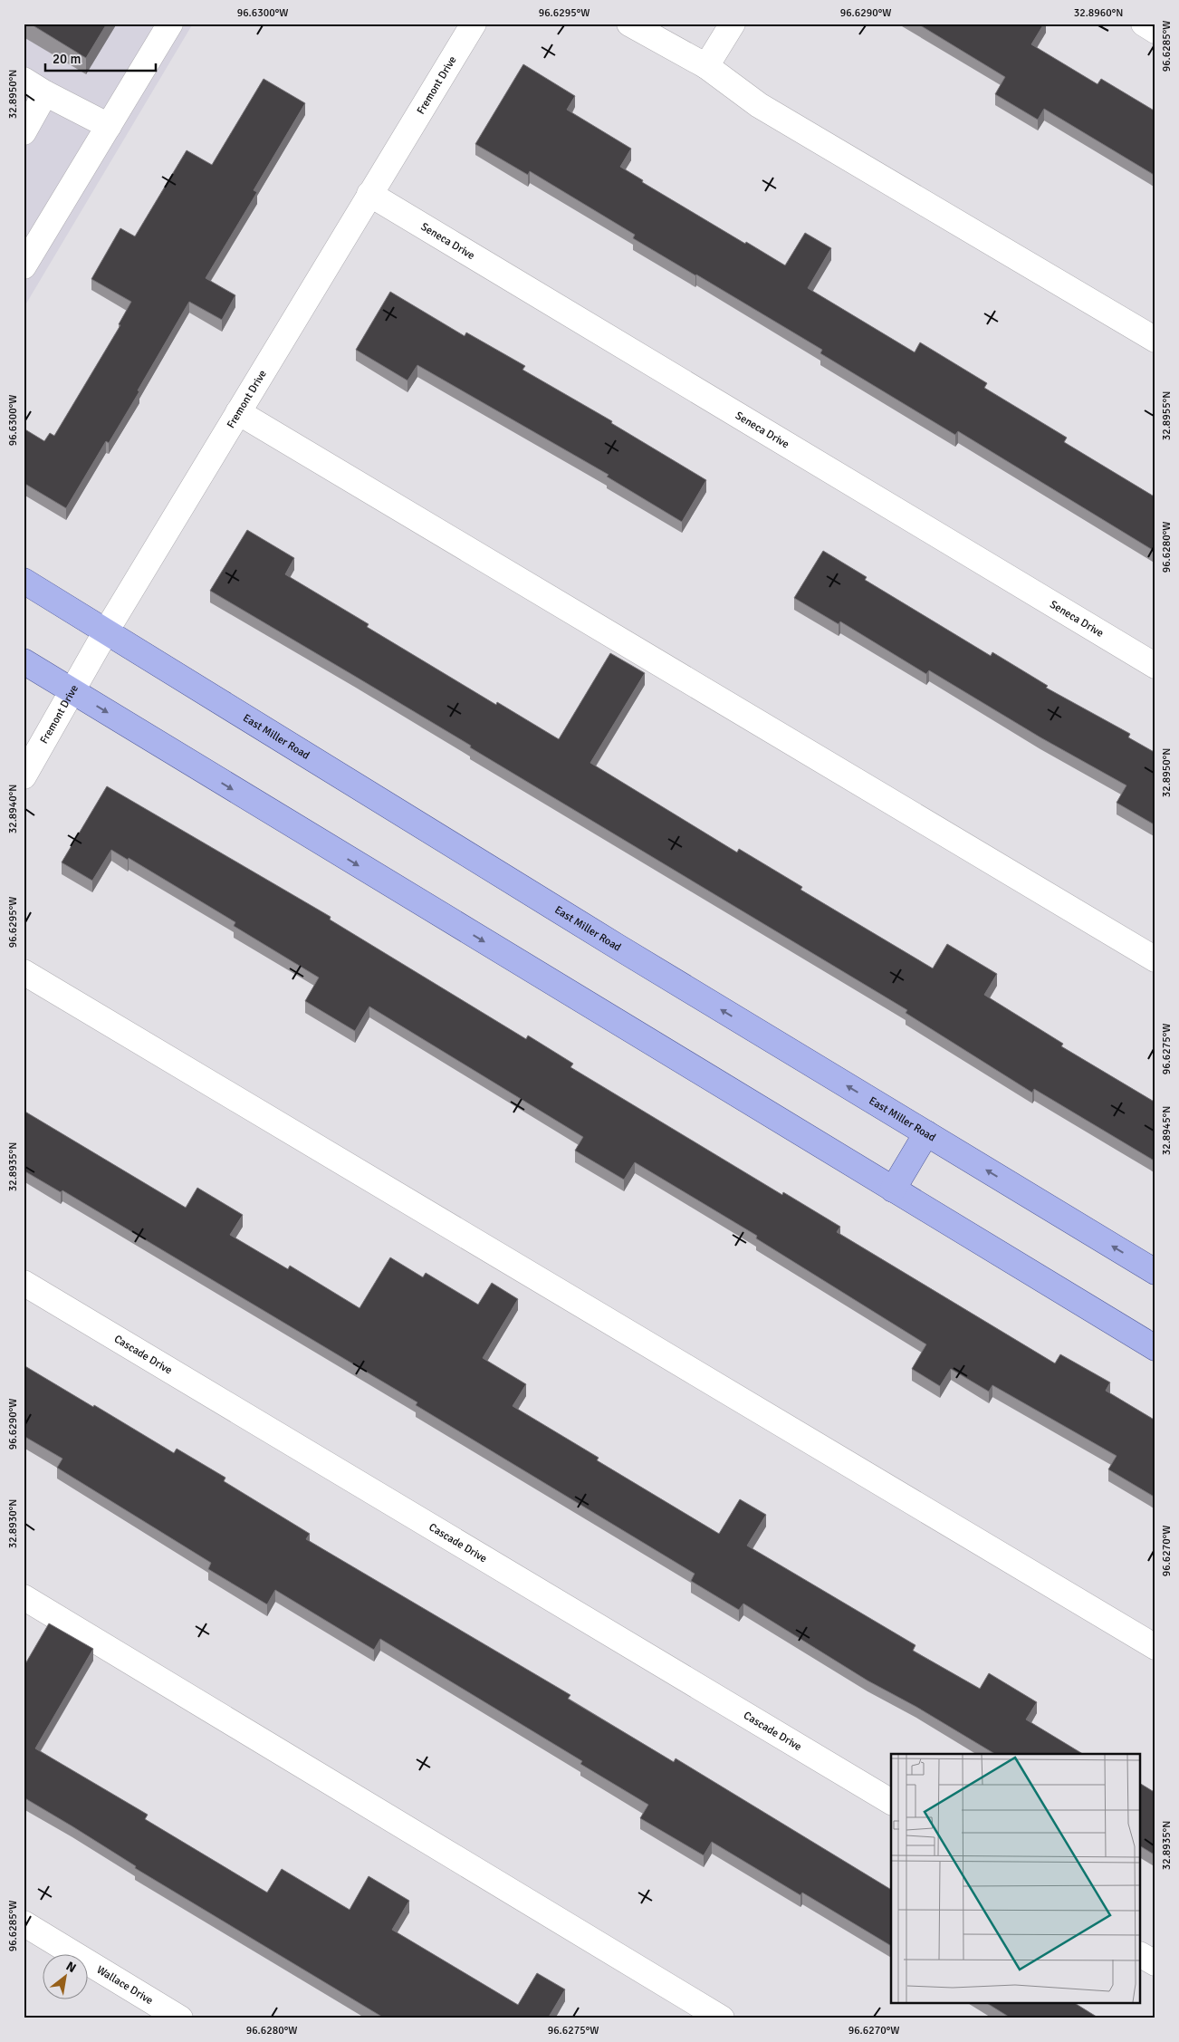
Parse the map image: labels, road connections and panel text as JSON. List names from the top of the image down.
{
  "streets": {
    "main road": ["East Miller Road"],
    "street": [
      "Fremont Drive",
      "Seneca Drive",
      "Cascade Drive",
      "Wallace Drive"
    ]
  },
  "crossings": [
    ["Fremont Drive", "Seneca Drive"],
    ["Fremont Drive", "East Miller Road"]
  ],
  "scale_bar": "20 m",
  "north": "top right",
  "coordinates": [
    "96.6300°W",
    "96.6295°W",
    "96.6290°W",
    "32.8960°N",
    "96.6285°W",
    "32.8950°N",
    "32.8955°N",
    "96.6280°W",
    "32.8940°N",
    "96.6275°W",
    "32.8945°N",
    "32.8935°N",
    "32.8930°N",
    "96.6270°W"
  ]
}
